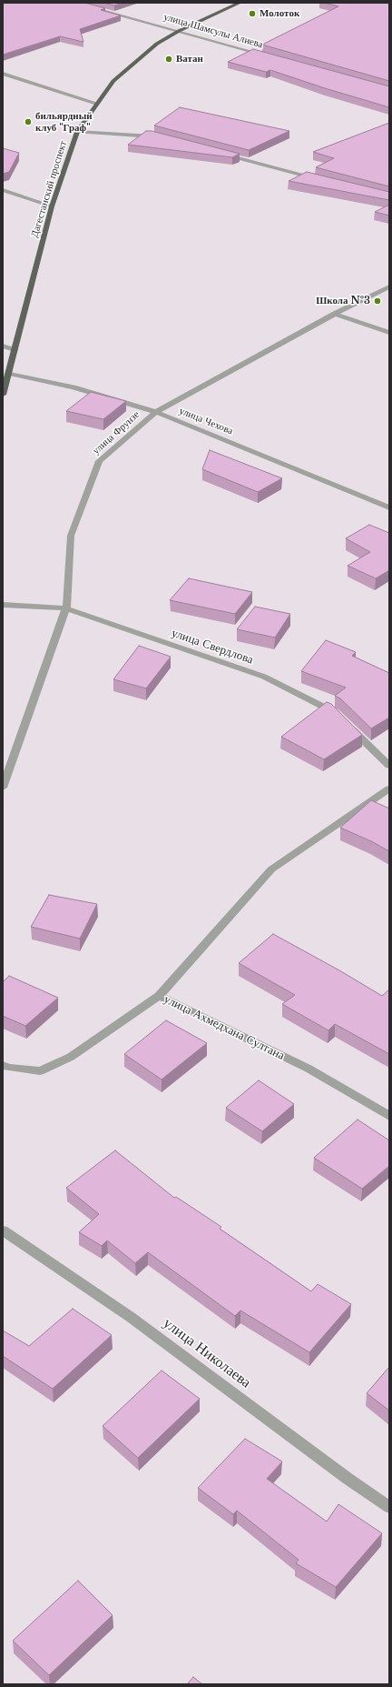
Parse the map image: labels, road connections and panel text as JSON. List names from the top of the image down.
{
  "streets": {
    "highway": ["Дагестанский проспект"],
    "street": [
      "улица Шамсулы Алиева",
      "улица Чехова",
      "улица Фрунзе",
      "улица Свердлова",
      "улица Ахмедхана Султана",
      "улица Николаева"
    ]
  },
  "crossings": [
    ["улица Шамсулы Алиева", "Дагестанский проспект"],
    ["Дагестанский проспект", "улица Чехова"],
    ["улица Чехова", "улица Фрунзе"],
    ["улица Фрунзе", "улица Свердлова"]
  ],
  "places": [
    "Молоток",
    "Ватан",
    "бильярдный клуб \"Граф\"",
    "Школа №3"
  ]
}
